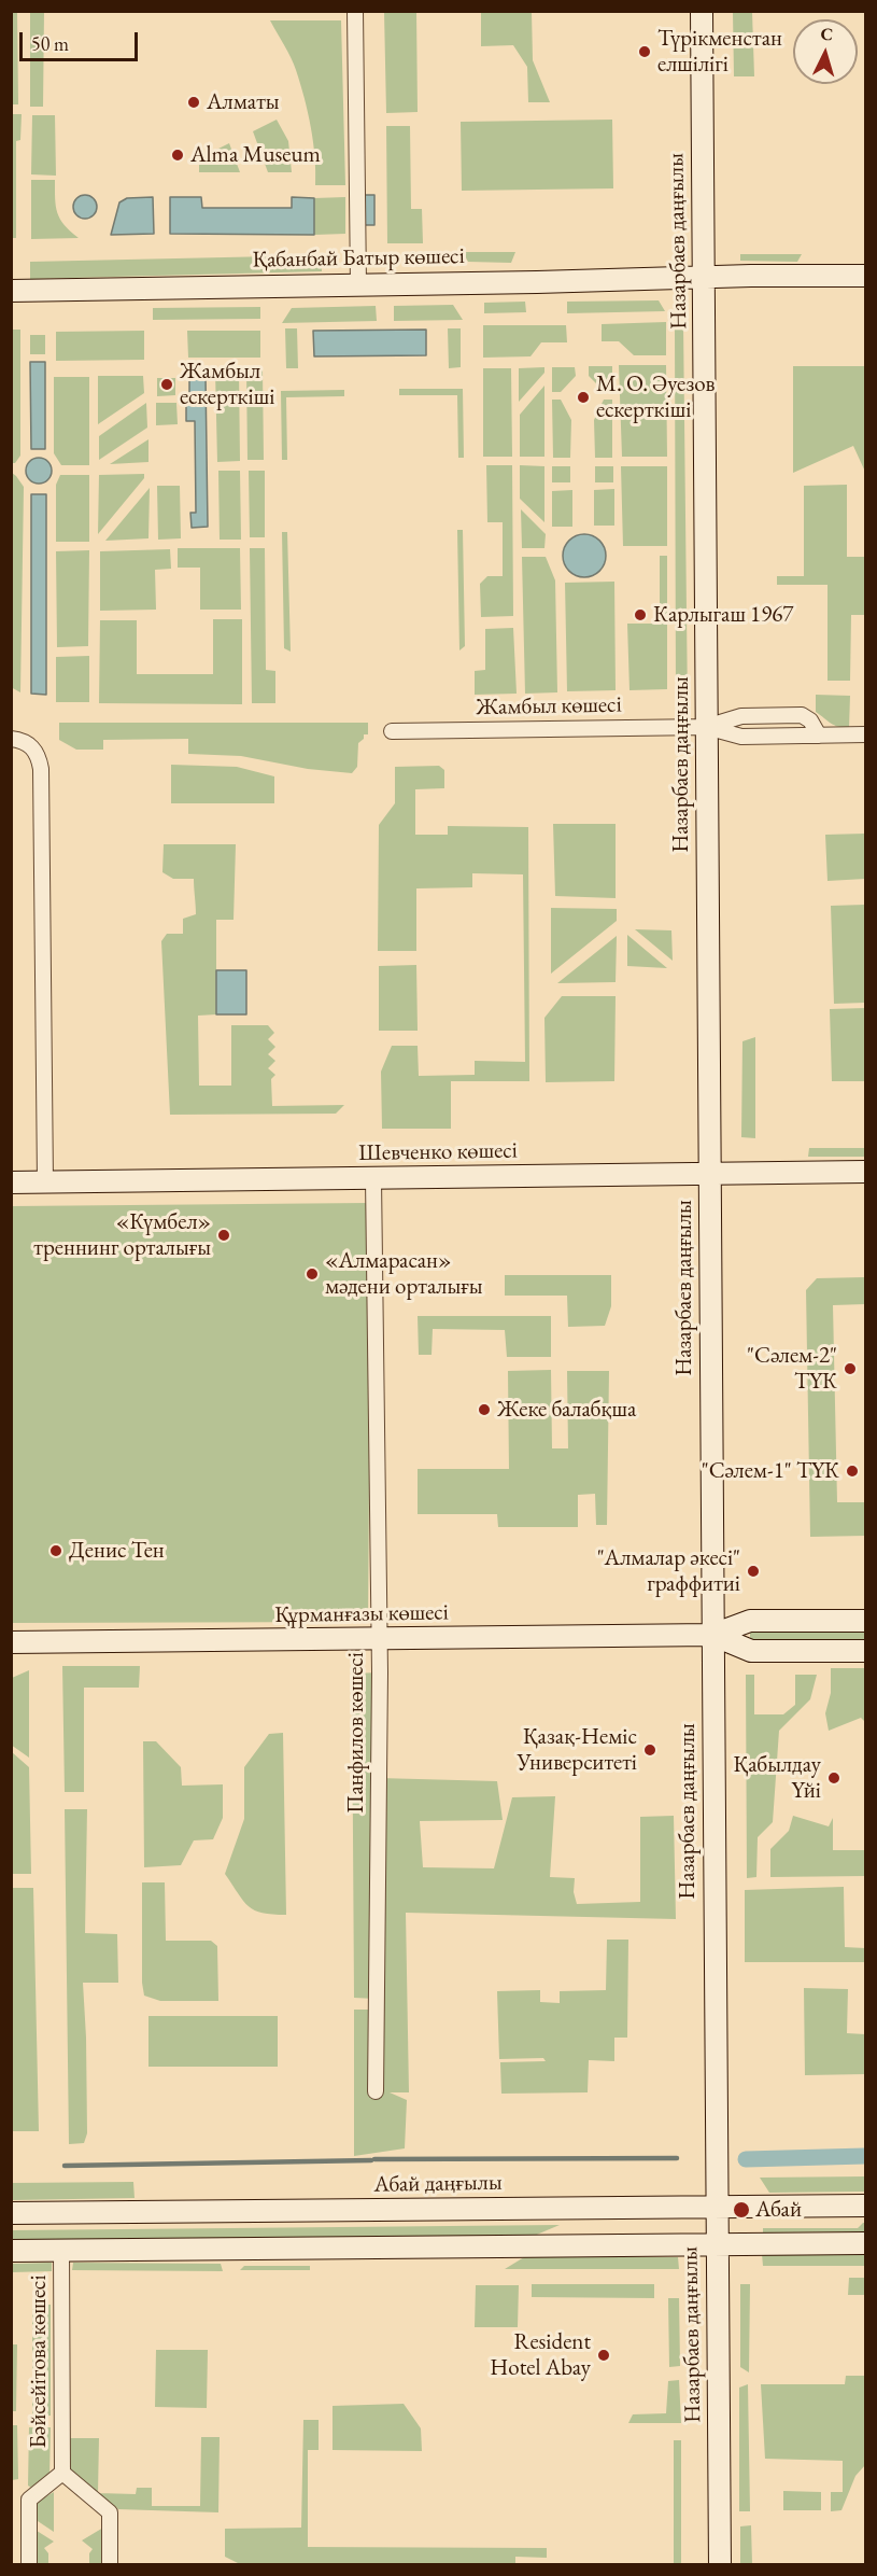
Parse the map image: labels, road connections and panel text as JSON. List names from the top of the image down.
{
  "streets": {
    "main road": [
      "Назарбаев даңғылы",
      "Қабанбай Батыр көшесі",
      "Шевченко көшесі",
      "Құрманғазы көшесі",
      "Абай даңғылы"
    ],
    "street": ["Жамбыл көшесі", "Панфилов көшесі", "Бәйсейітова көшесі"]
  },
  "crossings": [
    ["Назарбаев даңғылы", "Қабанбай Батыр көшесі"],
    ["Назарбаев даңғылы", "Жамбыл көшесі"],
    ["Назарбаев даңғылы", "Шевченко көшесі"],
    ["Назарбаев даңғылы", "Құрманғазы көшесі"],
    ["Назарбаев даңғылы", "Абай даңғылы"],
    ["Шевченко көшесі", "Панфилов көшесі"],
    ["Құрманғазы көшесі", "Панфилов көшесі"]
  ],
  "places": [
    "Түрікменстан елшілігі",
    "Алматы",
    "Alma Museum",
    "Жамбыл ескерткіші",
    "М. О. Әуезов ескерткіші",
    "Карлыгаш 1967",
    "«Күмбел» треннинг орталығы",
    "«Алмарасан» мәдени орталығы",
    "\"Сәлем-2\" ТҮК",
    "Жеке балабқша",
    "\"Сәлем-1\" ТҮК",
    "Денис Тен",
    "\"Алмалар әкесі\" граффитиі",
    "Қазақ-Неміс Университеті",
    "Қабылдау Үйі",
    "Абай",
    "Resident Hotel Abay"
  ],
  "scale_bar": "50 m",
  "north": "top"
}
